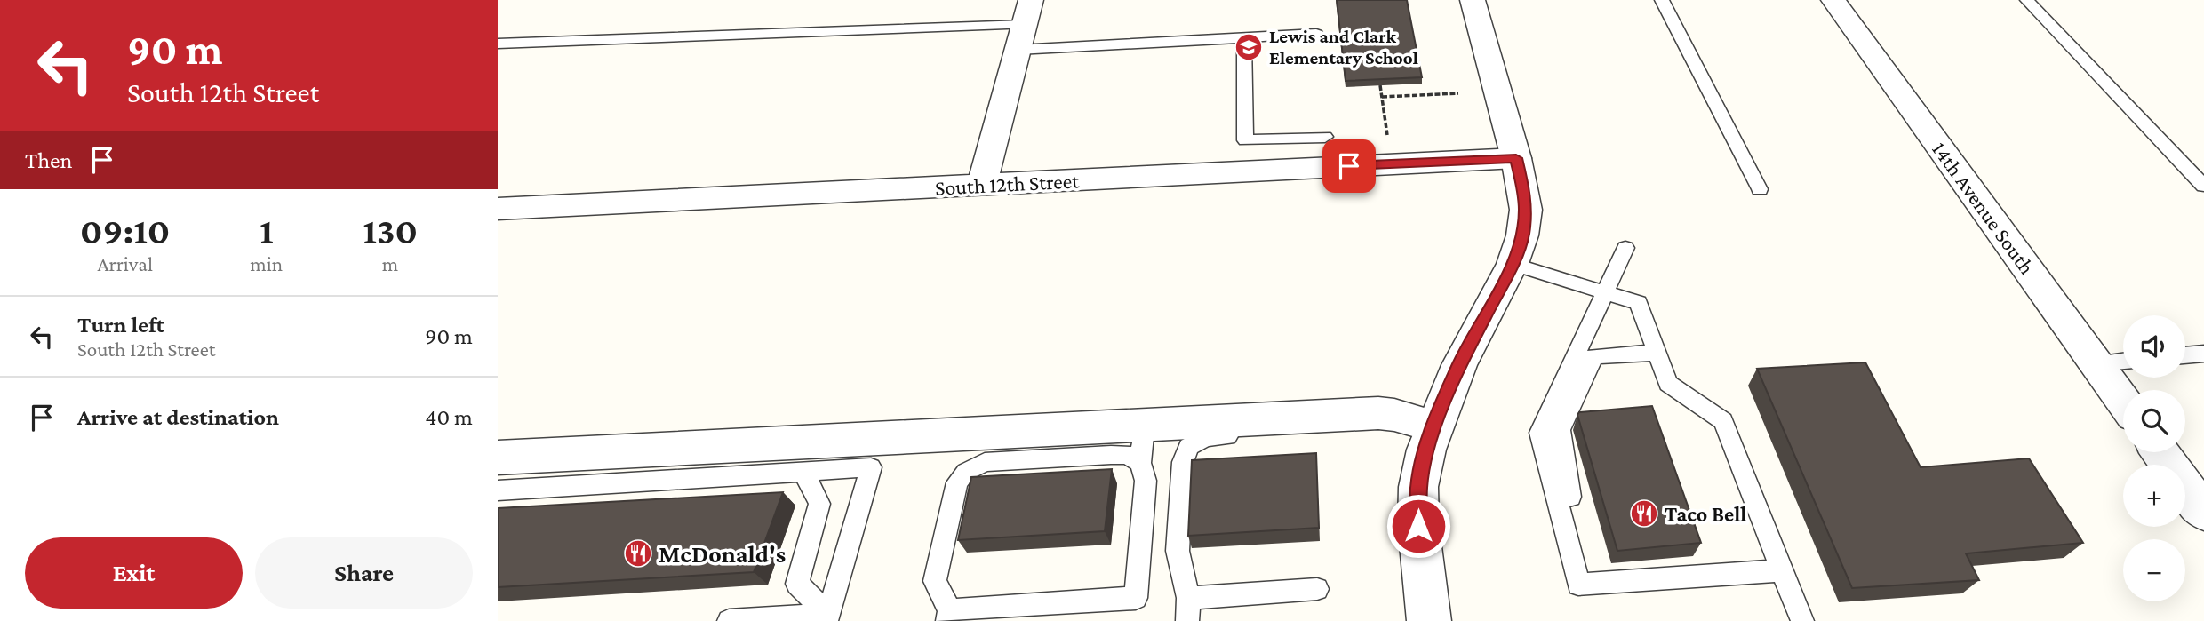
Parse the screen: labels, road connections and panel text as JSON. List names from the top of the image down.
{
  "streets": {
    "street": ["South 12th Street", "14th Avenue South"]
  },
  "places": {
    "school or university": ["Lewis and Clark Elementary School"],
    "restaurant": ["Taco Bell", "McDonald's"]
  },
  "page": {
    "turn": ["90 m", "South 12th Street"],
    "then": "Then",
    "eta": [
      "09:10",
      "Arrival",
      "1",
      "min",
      "130",
      "m"
    ],
    "list": [
      {
        "name": "Turn left",
        "note": "South 12th Street",
        "value": "90 m"
      },
      {
        "name": "Arrive at destination",
        "value": "40 m"
      }
    ],
    "map_buttons": ["+", "−"],
    "buttons": ["Exit", "Share"]
  }
}
